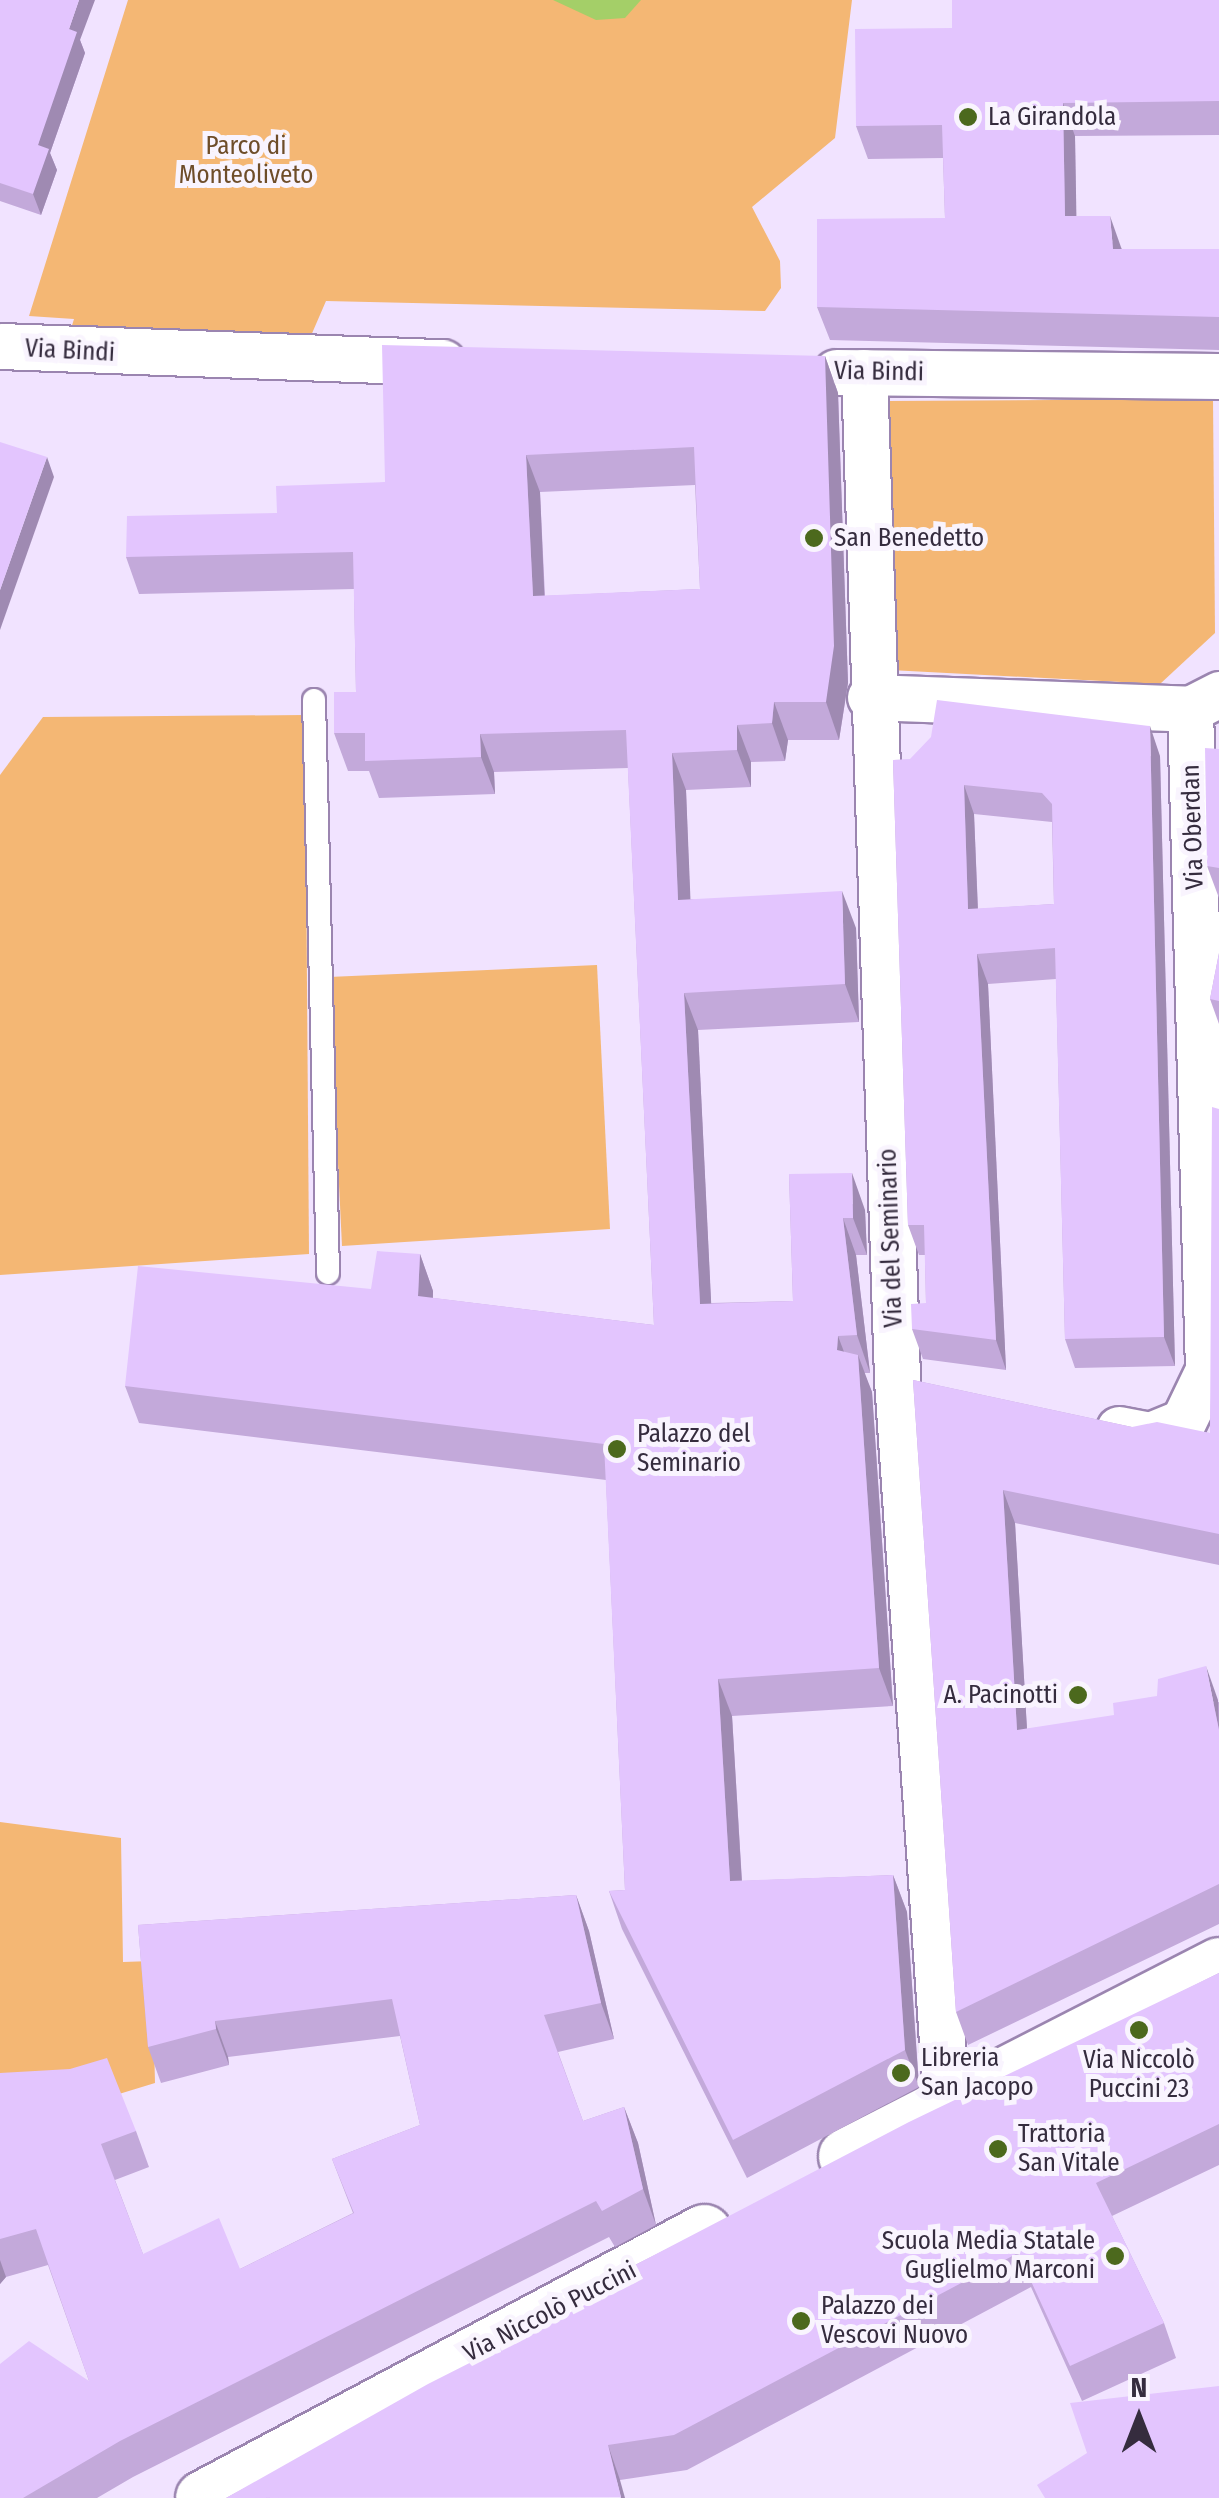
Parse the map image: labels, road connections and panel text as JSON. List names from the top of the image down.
{
  "streets": {
    "street": [
      "Via Bindi",
      "Via Oberdan",
      "Via del Seminario",
      "Via Niccolò Puccini"
    ]
  },
  "crossings": [
    ["Via Bindi", "Via del Seminario"],
    ["Via Oberdan", "Via del Seminario"]
  ],
  "parks": ["Parco di Monteoliveto"],
  "places": [
    "La Girandola",
    "San Benedetto",
    "Palazzo del Seminario",
    "A. Pacinotti",
    "Via Niccolò Puccini 23",
    "Libreria San Jacopo",
    "Trattoria San Vitale",
    "Scuola Media Statale Guglielmo Marconi",
    "Palazzo dei Vescovi Nuovo"
  ],
  "north": "top"
}
